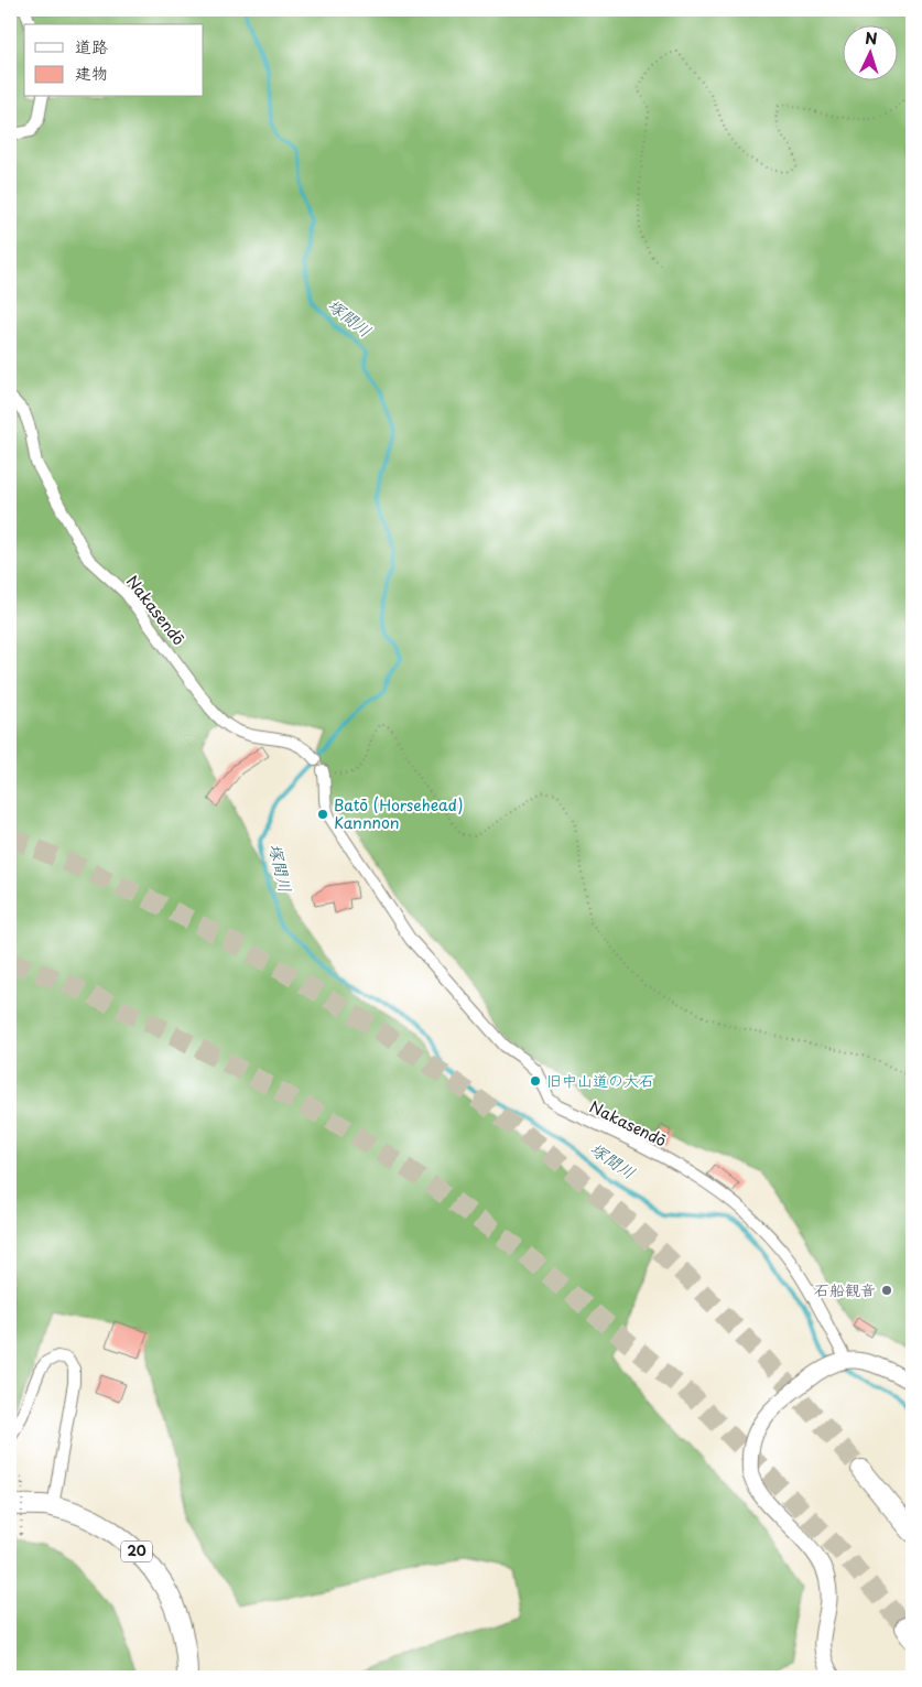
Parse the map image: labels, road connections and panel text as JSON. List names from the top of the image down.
{
  "streets": {
    "highway": ["20"],
    "street": ["Nakasendō"]
  },
  "water": ["塚間川"],
  "places": ["Batō (Horsehead) Kannnon", "旧中山道の大石", "石船観音"],
  "legend": ["道路", "建物"],
  "north": "top"
}
